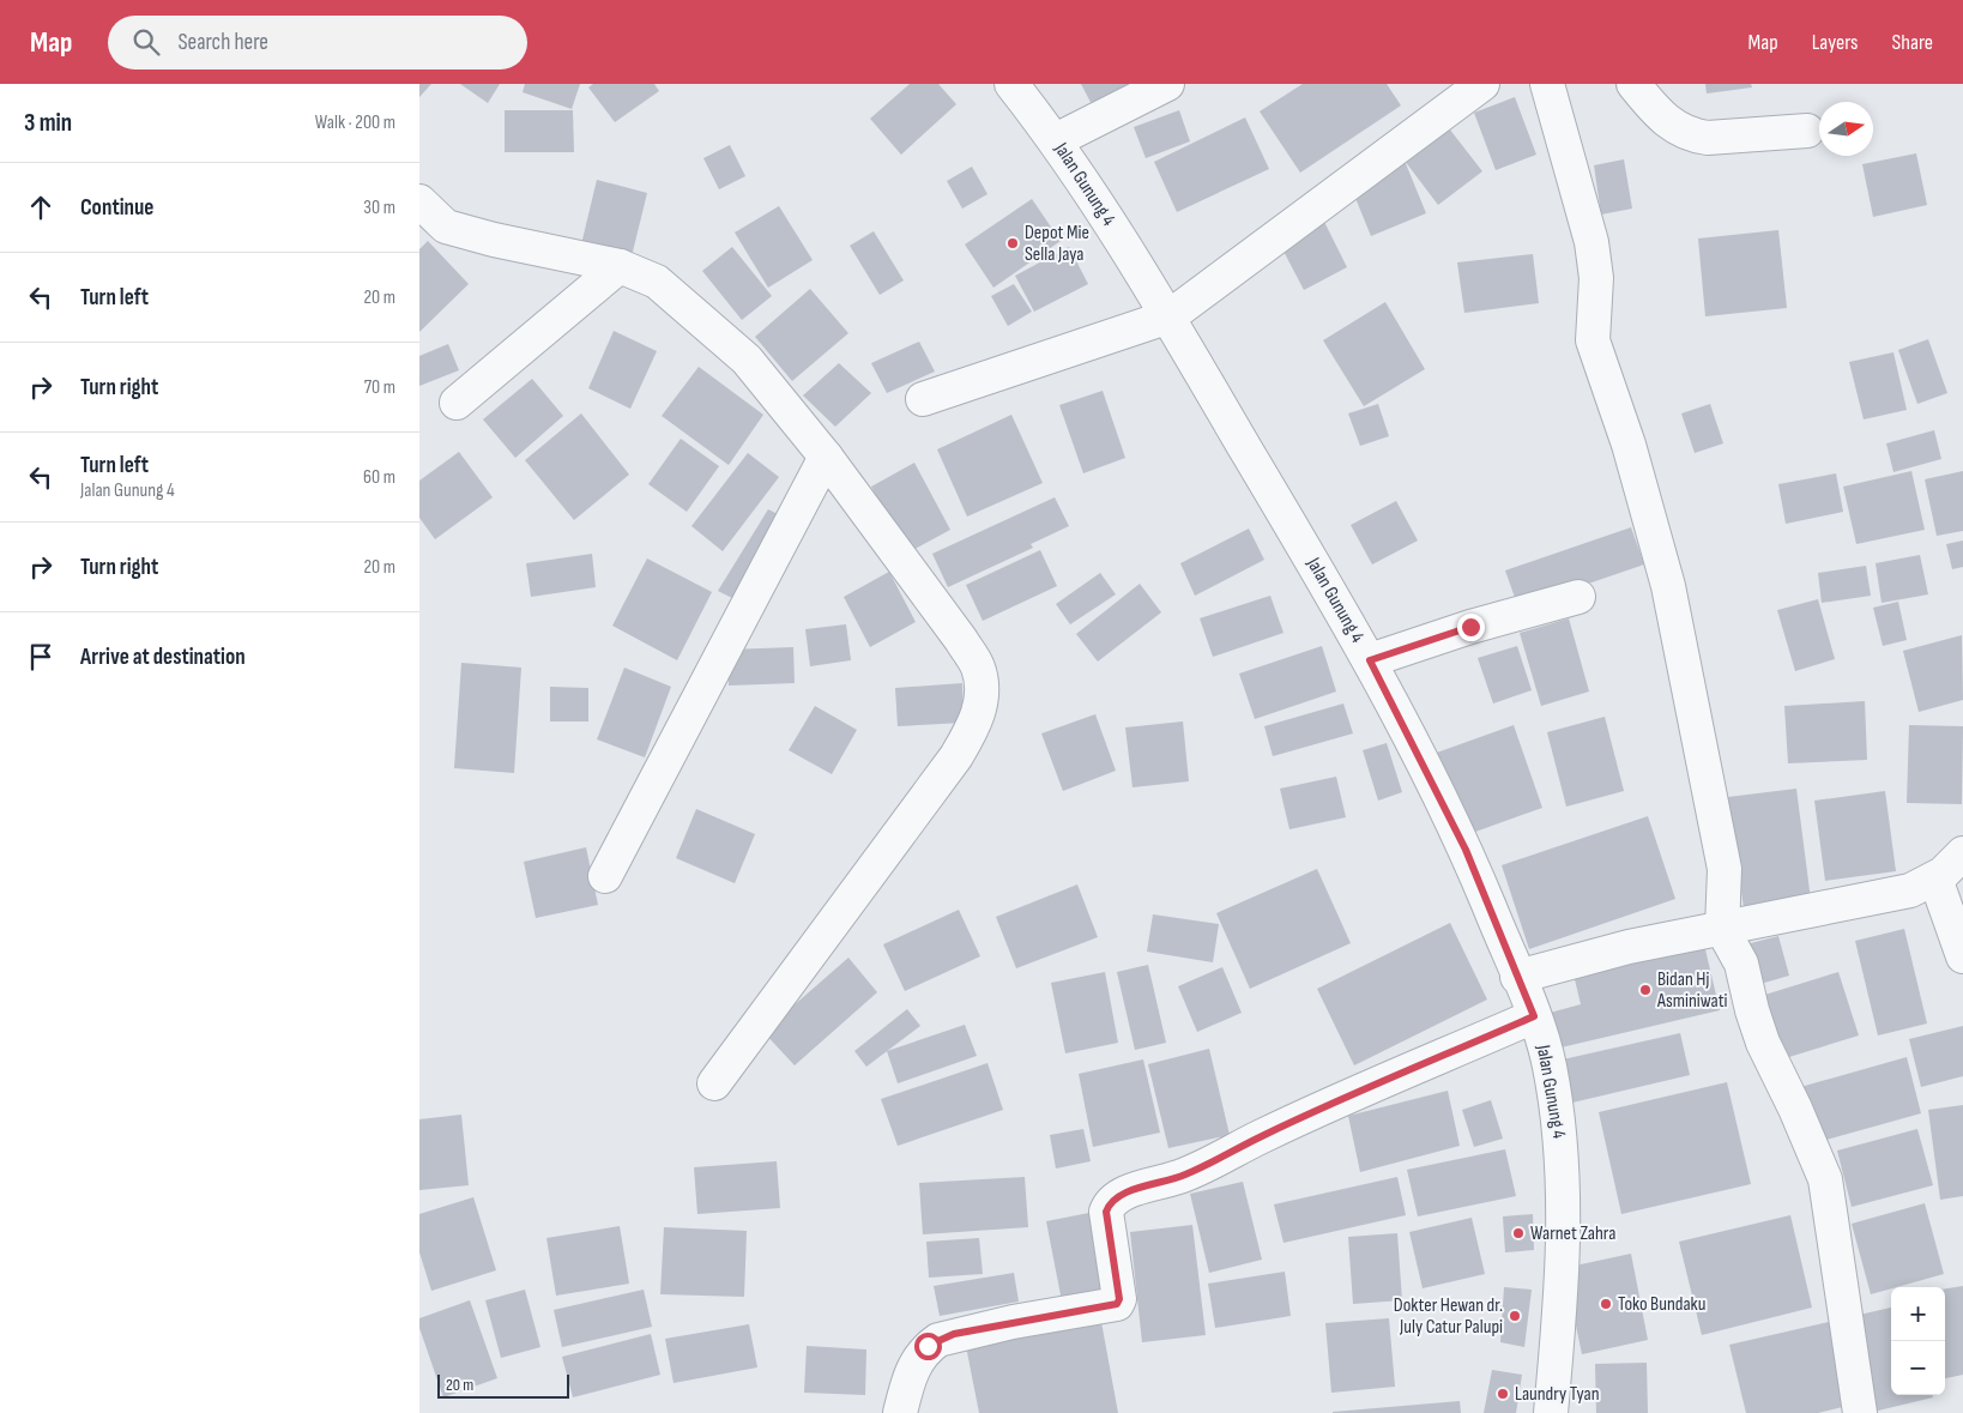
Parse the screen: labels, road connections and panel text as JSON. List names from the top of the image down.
{
  "streets": {
    "street": ["Jalan Gunung 4"]
  },
  "places": [
    "Depot Mie Sella Jaya",
    "Bidan Hj Asminiwati",
    "Warnet Zahra",
    "Toko Bundaku",
    "Dokter Hewan dr. July Catur Palupi",
    "Laundry Tyan"
  ],
  "scale_bar": "20 m",
  "north": "right",
  "page": {
    "header": "Map",
    "search": "Search here",
    "nav": ["Map", "Layers", "Share"],
    "heading": ["3 min", "Walk · 200 m"],
    "list": [
      ["Continue", "30 m"],
      ["Turn left", "20 m"],
      ["Turn right", "70 m"],
      ["Turn left", "Jalan Gunung 4", "60 m"],
      ["Turn right", "20 m"],
      "Arrive at destination"
    ],
    "map_buttons": ["+", "−"],
    "scale": "20 m"
  }
}
